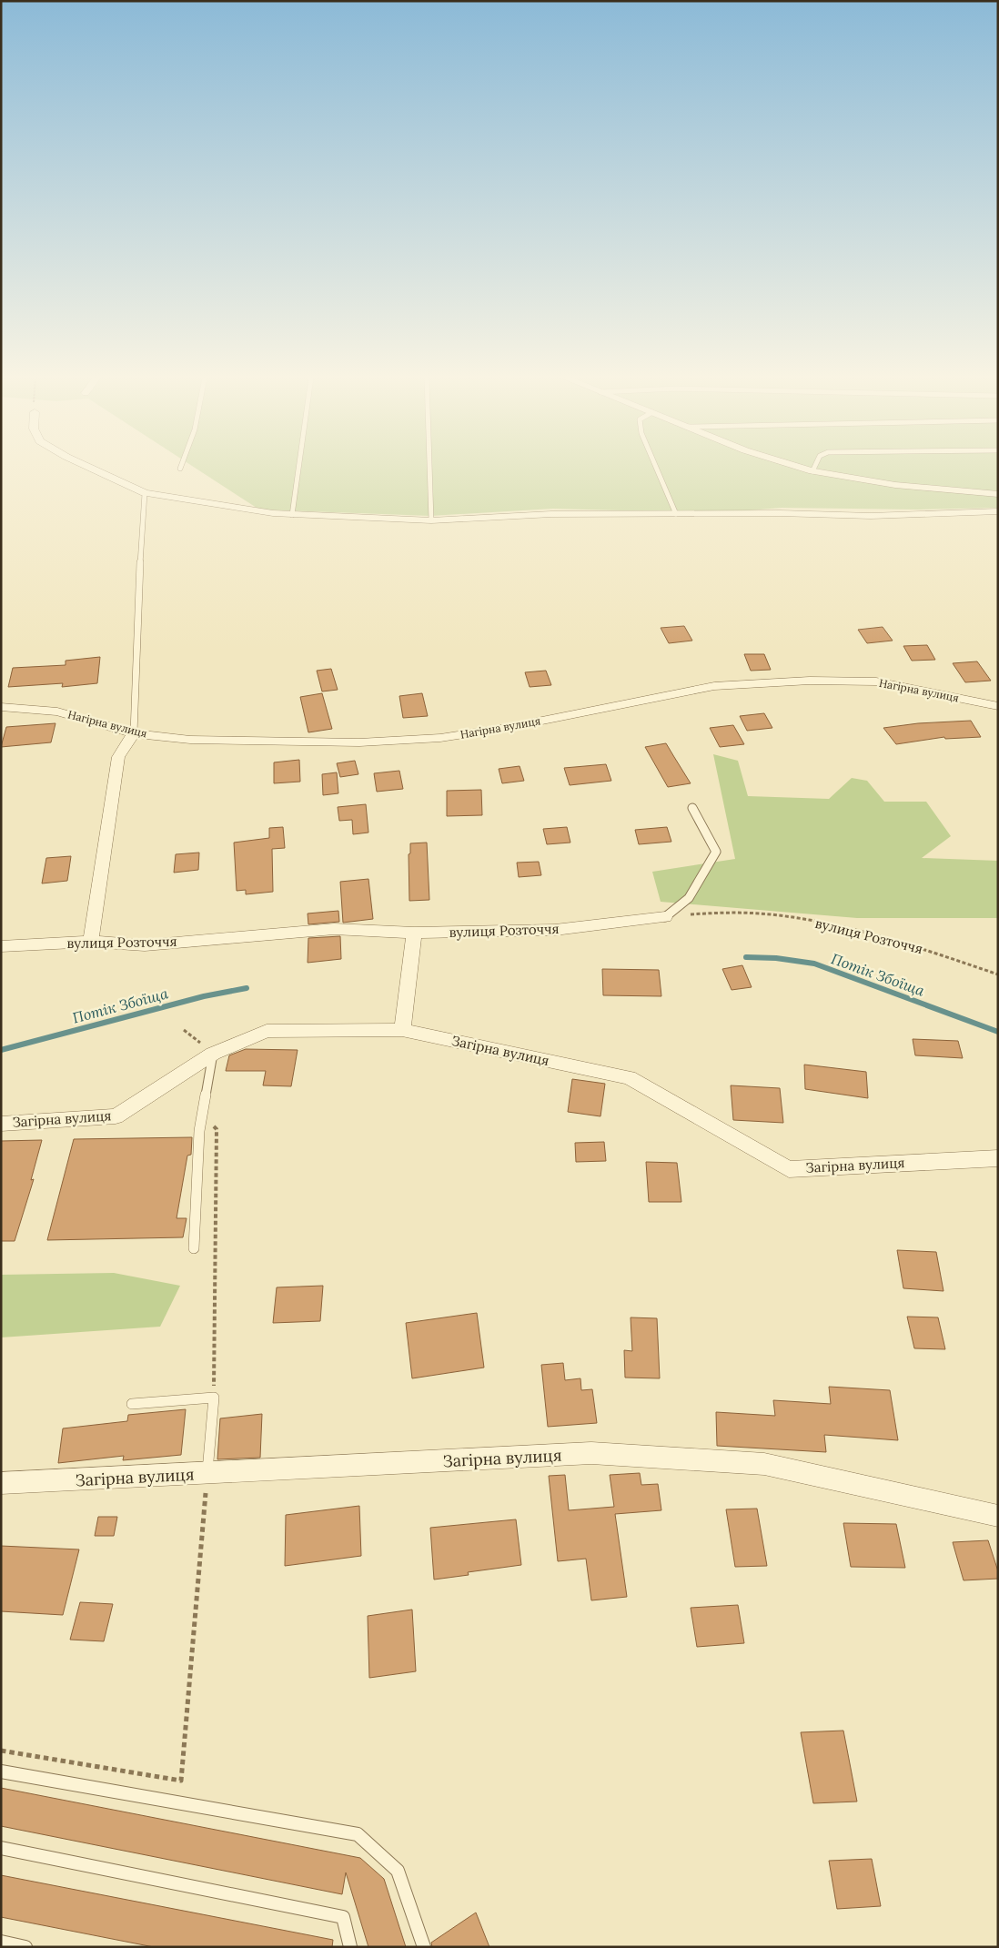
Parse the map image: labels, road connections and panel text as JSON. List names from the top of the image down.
{
  "streets": {
    "street": ["Нагірна вулиця", "вулиця Розточчя", "Загірна вулиця"]
  },
  "water": ["Потік Збоїща"]
}
